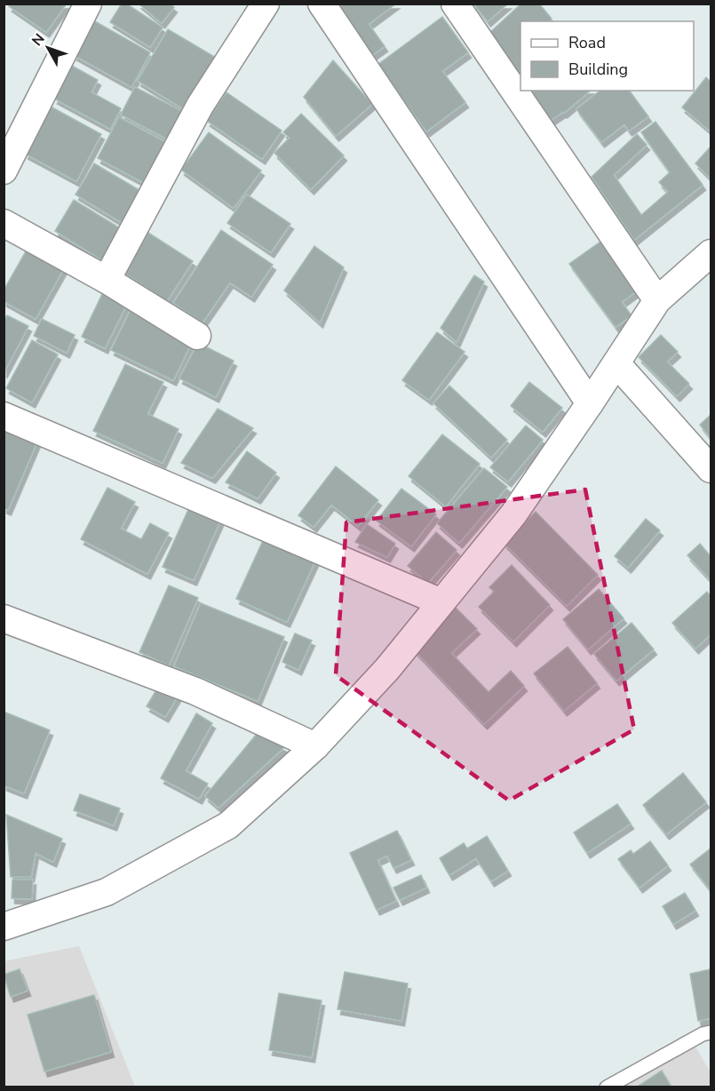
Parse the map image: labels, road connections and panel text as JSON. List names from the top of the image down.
{
  "legend": ["Road", "Building"],
  "north": "top left"
}
